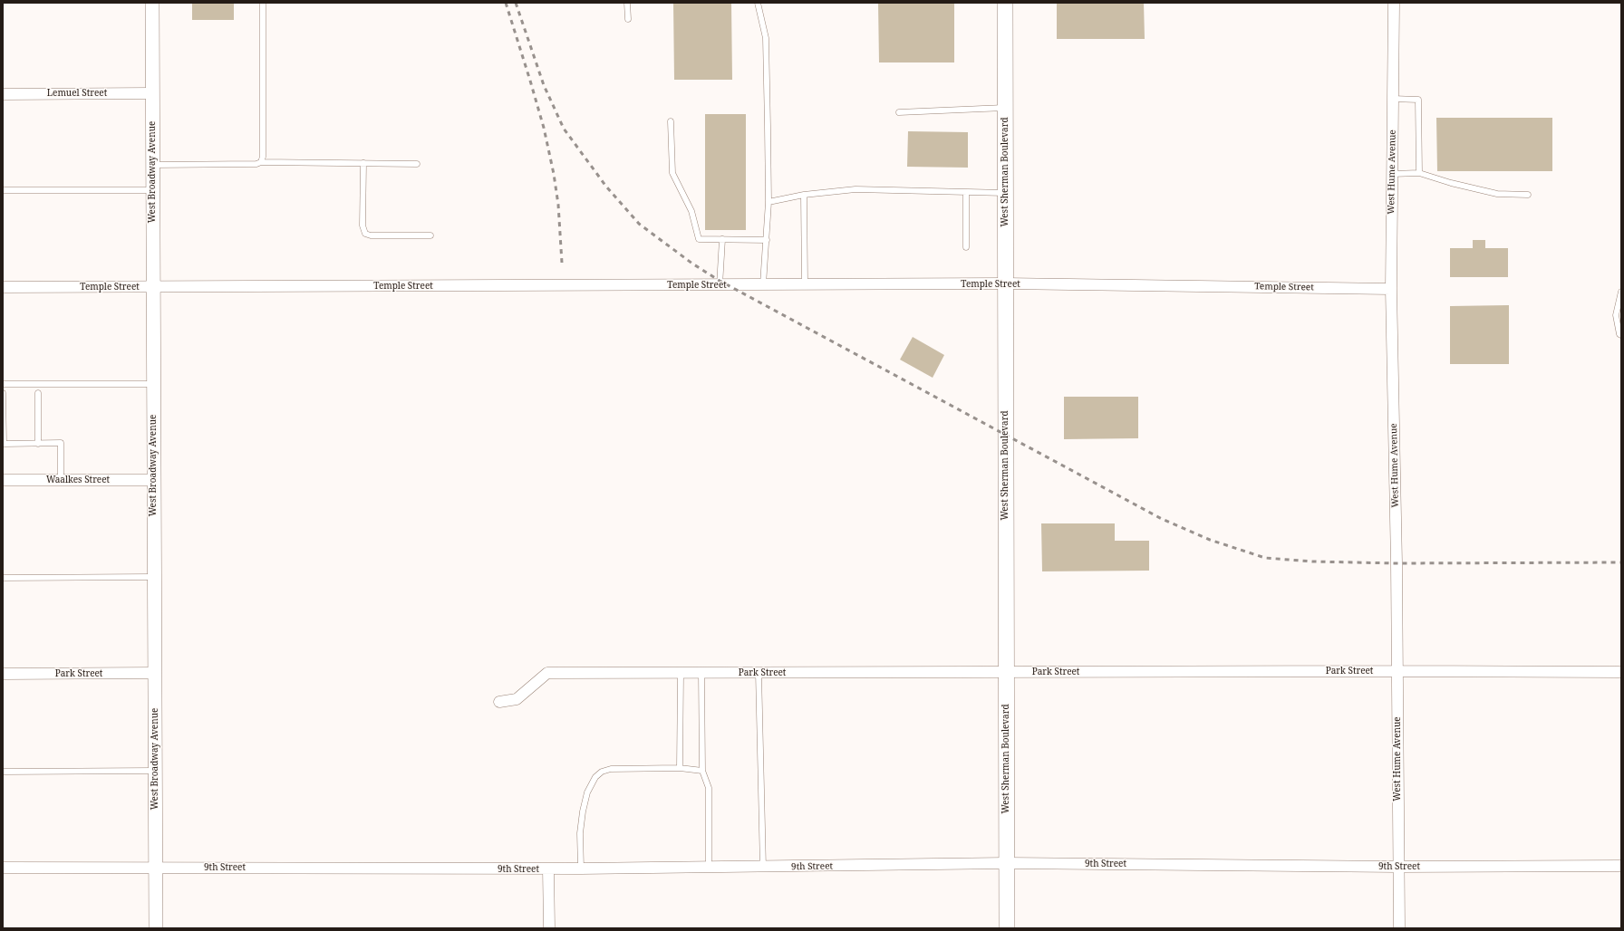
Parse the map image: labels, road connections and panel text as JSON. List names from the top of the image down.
{
  "streets": {
    "main road": ["West Sherman Boulevard"],
    "street": [
      "Lemuel Street",
      "West Broadway Avenue",
      "West Hume Avenue",
      "Temple Street",
      "Waalkes Street",
      "Park Street",
      "9th Street"
    ]
  },
  "crossings": [
    ["Lemuel Street", "West Broadway Avenue"],
    ["West Broadway Avenue", "Temple Street"],
    ["West Broadway Avenue", "Waalkes Street"],
    ["West Broadway Avenue", "Park Street"],
    ["West Broadway Avenue", "9th Street"],
    ["West Sherman Boulevard", "Temple Street"],
    ["West Sherman Boulevard", "Park Street"],
    ["West Sherman Boulevard", "9th Street"],
    ["West Hume Avenue", "Temple Street"],
    ["West Hume Avenue", "Park Street"],
    ["West Hume Avenue", "9th Street"]
  ]
}
